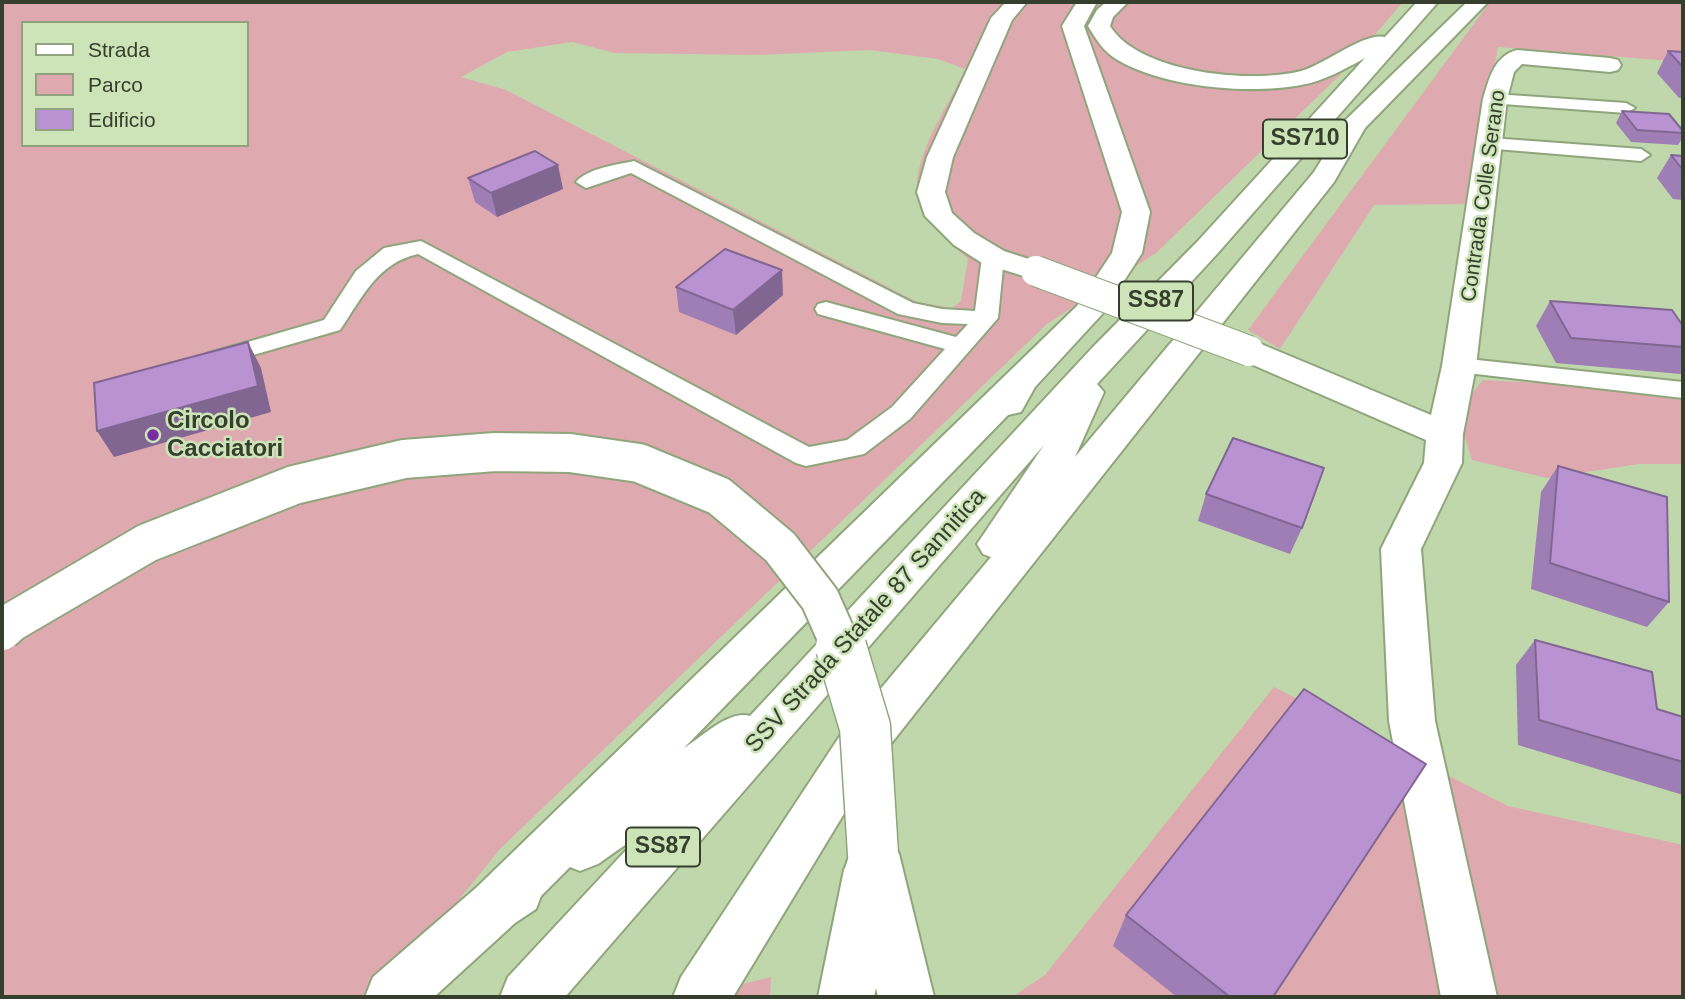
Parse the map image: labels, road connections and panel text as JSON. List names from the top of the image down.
{
  "streets": {
    "main road": [
      "SS710",
      "Contrada Colle Serano",
      "SS87",
      "SSV Strada Statale 87 Sannitica"
    ]
  },
  "crossings": [
    ["SS710", "SSV Strada Statale 87 Sannitica"]
  ],
  "places": ["Circolo Cacciatori"],
  "legend": ["Strada", "Parco", "Edificio"]
}
